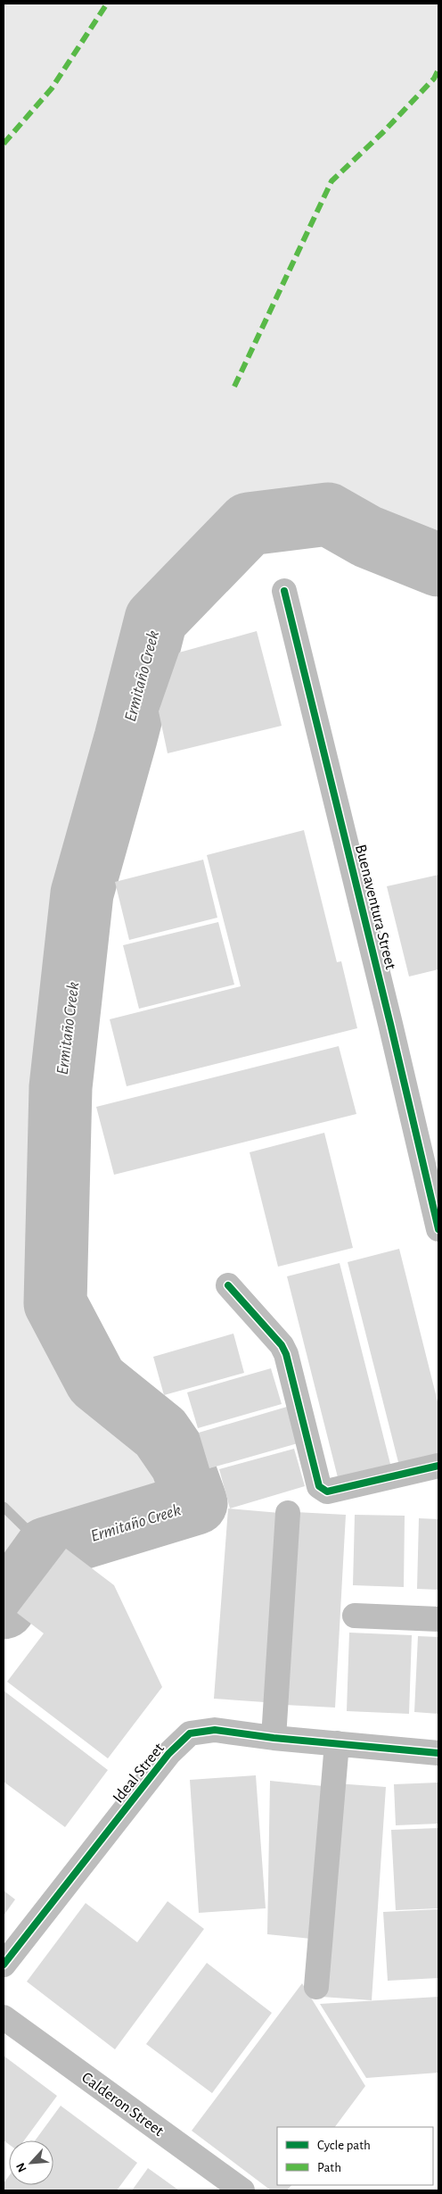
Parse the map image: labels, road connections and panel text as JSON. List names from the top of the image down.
{
  "streets": {
    "street": ["Buenaventura Street", "Ideal Street", "Calderon Street"]
  },
  "water": ["Ermitaño Creek"],
  "legend": ["Cycle path", "Path"],
  "north": "bottom left"
}
